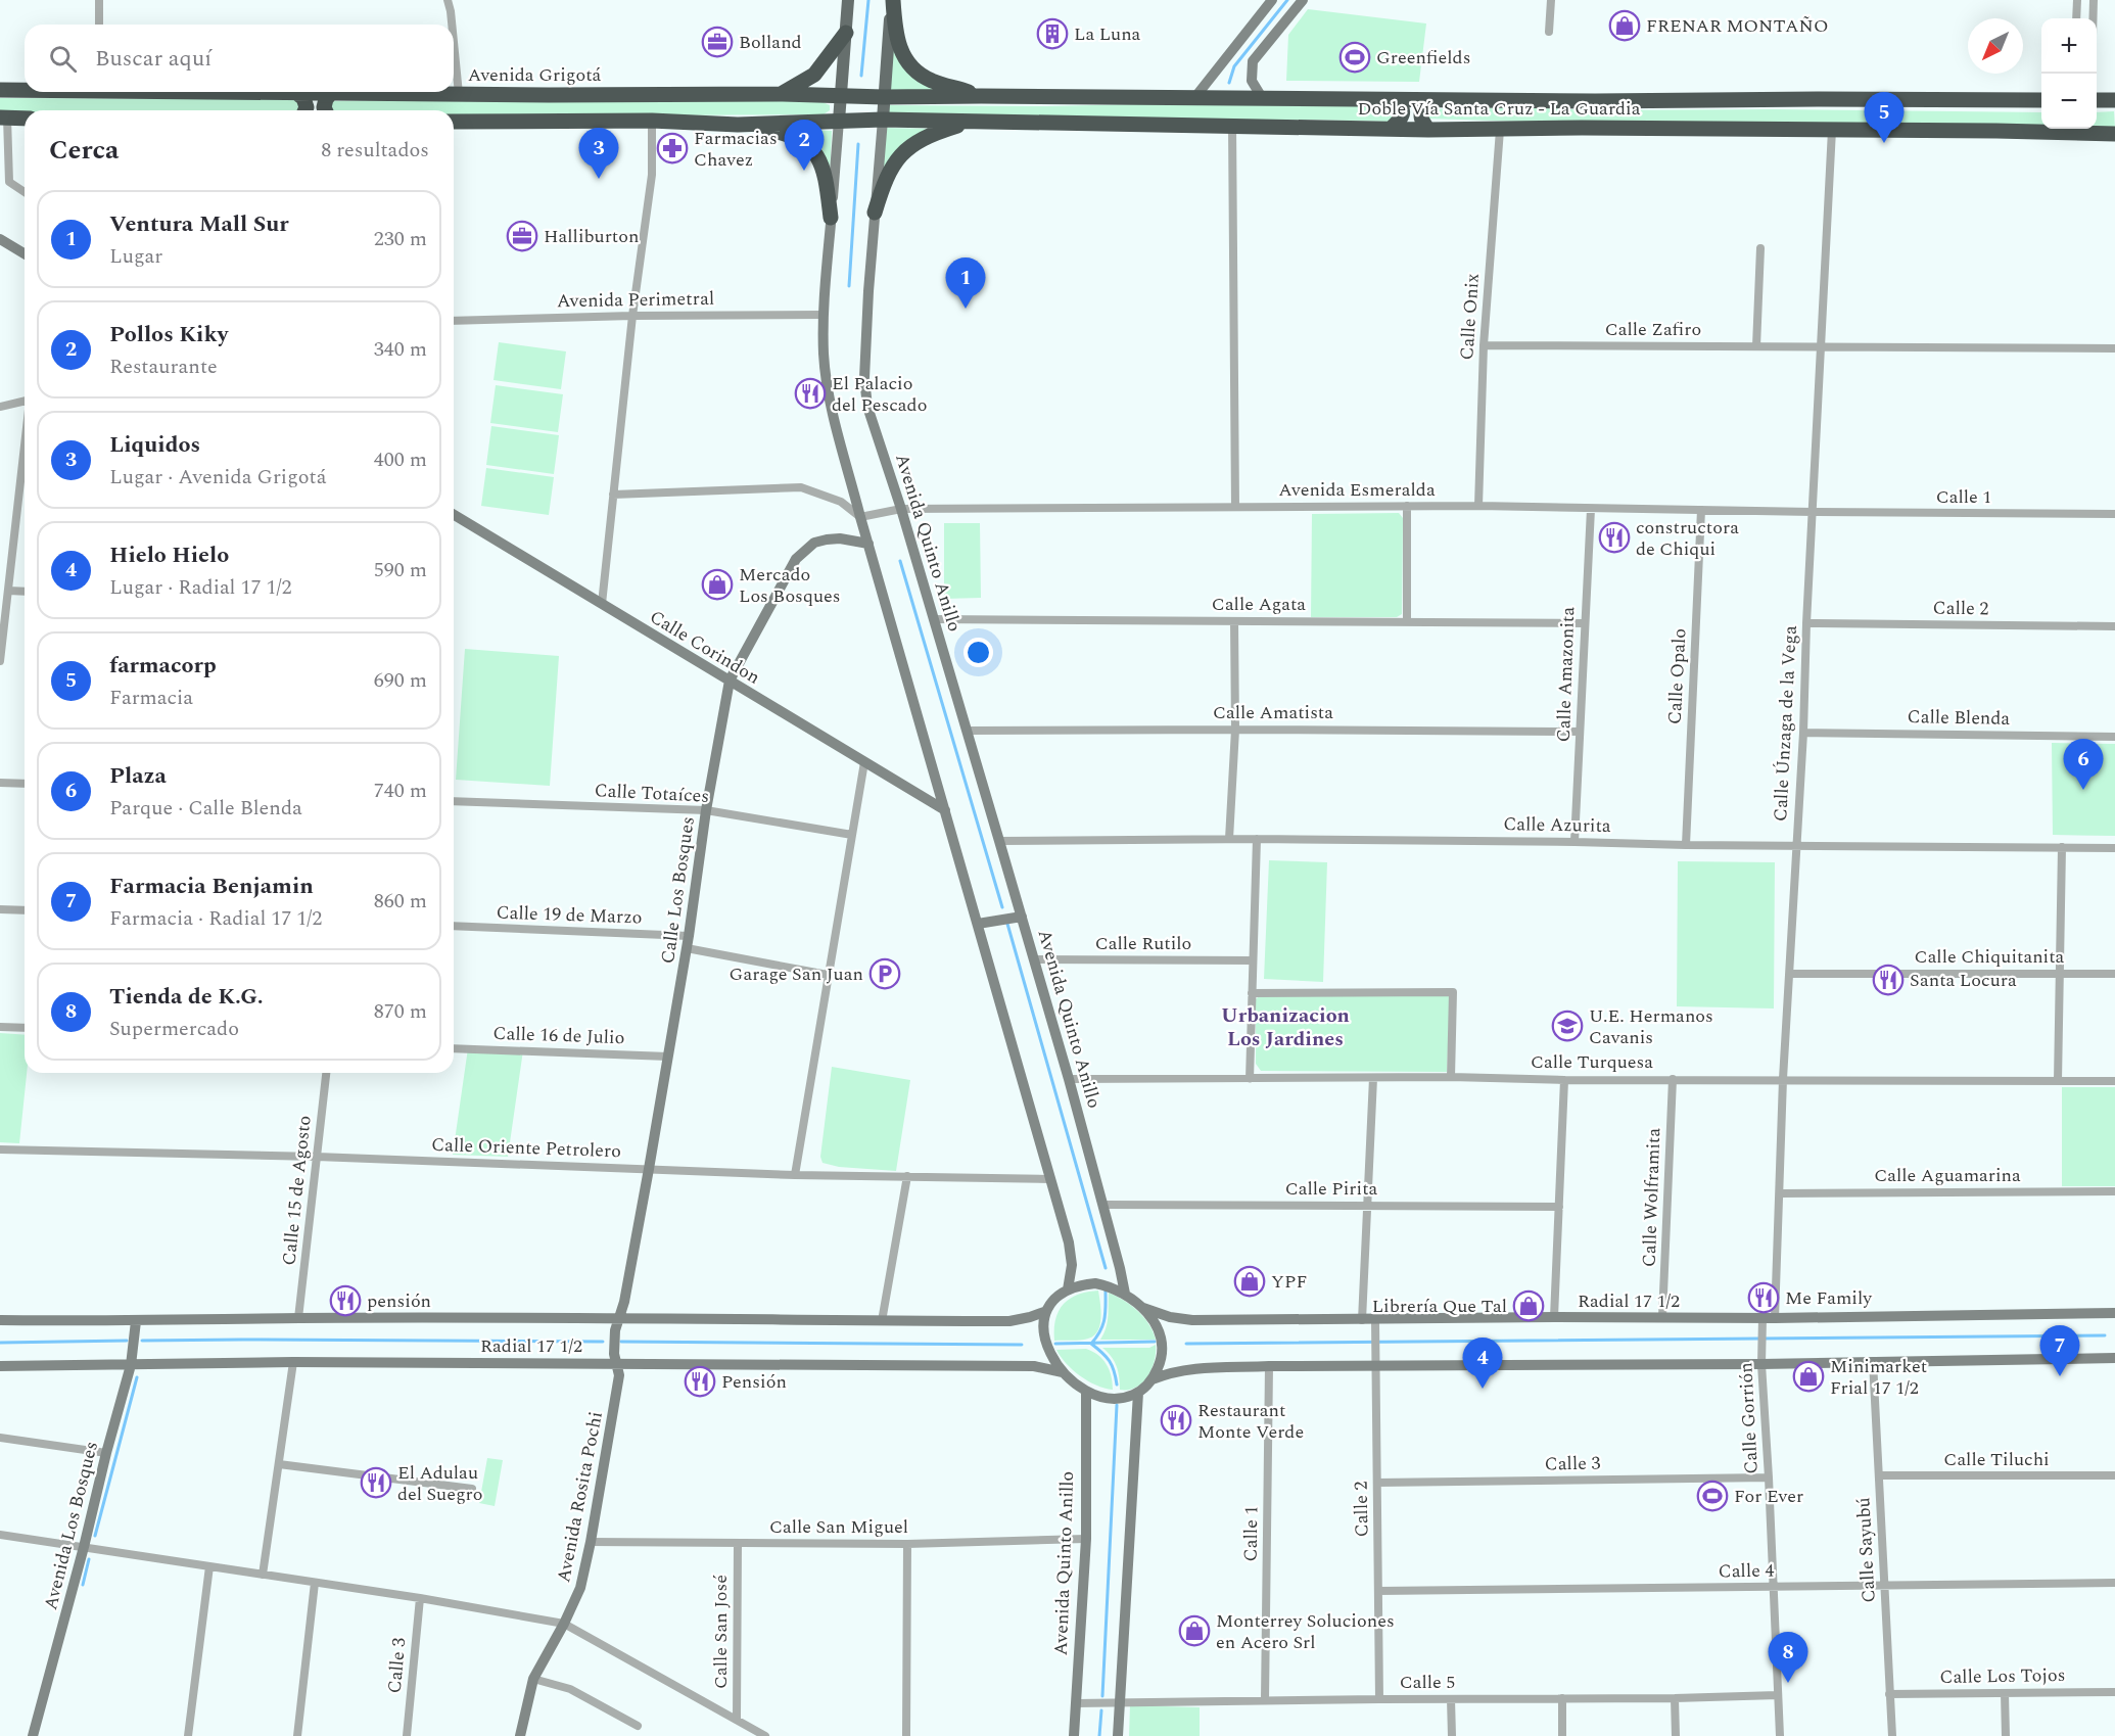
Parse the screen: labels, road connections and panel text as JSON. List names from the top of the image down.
{
  "streets": {
    "highway": ["Avenida Grigotá", "Doble Vía Santa Cruz - La Guardia"],
    "main road": [
      "Avenida Quinto Anillo",
      "Calle Corindon",
      "Calle Los Bosques",
      "Radial 17 1/2",
      "Avenida Rosita Pochi",
      "Avenida Los Bosques"
    ],
    "street": [
      "Avenida Perimetral",
      "Calle Onix",
      "Calle Zafiro",
      "Avenida Esmeralda",
      "Calle 1",
      "Calle Agata",
      "Calle 2",
      "Calle Amazonita",
      "Calle Opalo",
      "Calle Amatista",
      "Calle Blenda",
      "Calle Únzaga de la Vega",
      "Calle Totaíces",
      "Calle Azurita",
      "Calle 19 de Marzo",
      "Calle Rutilo",
      "Calle Chiquitanita",
      "Calle 16 de Julio",
      "Calle Turquesa",
      "Calle Oriente Petrolero",
      "Calle Aguamarina",
      "Calle Pirita",
      "Calle 15 de Agosto",
      "Calle Wolframita",
      "Calle Gorrión",
      "Calle Tiluchi",
      "Calle 3",
      "Calle San Miguel",
      "Calle Sayubú",
      "Calle 4",
      "Calle San José",
      "Calle Los Tojos",
      "Calle 5"
    ]
  },
  "crossings": [
    ["Avenida Grigotá", "Doble Vía Santa Cruz - La Guardia"],
    ["Avenida Grigotá", "Avenida Quinto Anillo"],
    ["Doble Vía Santa Cruz - La Guardia", "Calle Onix"],
    ["Doble Vía Santa Cruz - La Guardia", "Avenida Quinto Anillo"],
    ["Doble Vía Santa Cruz - La Guardia", "Calle Únzaga de la Vega"],
    ["Calle Onix", "Calle Zafiro"],
    ["Calle Onix", "Avenida Esmeralda"],
    ["Calle Zafiro", "Calle Únzaga de la Vega"],
    ["Avenida Esmeralda", "Calle 1"],
    ["Avenida Esmeralda", "Avenida Quinto Anillo"],
    ["Avenida Esmeralda", "Calle Amazonita"],
    ["Avenida Esmeralda", "Calle Opalo"],
    ["Avenida Esmeralda", "Calle Únzaga de la Vega"],
    ["Calle 1", "Calle Únzaga de la Vega"],
    ["Calle 1", "Calle 5"],
    ["Avenida Quinto Anillo", "Calle Agata"],
    ["Avenida Quinto Anillo", "Calle Amatista"],
    ["Avenida Quinto Anillo", "Calle Azurita"],
    ["Avenida Quinto Anillo", "Calle Rutilo"],
    ["Avenida Quinto Anillo", "Calle Turquesa"],
    ["Avenida Quinto Anillo", "Calle Pirita"],
    ["Avenida Quinto Anillo", "Radial 17 1/2"],
    ["Avenida Quinto Anillo", "Calle San Miguel"],
    ["Avenida Quinto Anillo", "Calle 5"],
    ["Calle Agata", "Calle Amazonita"],
    ["Calle 2", "Calle Únzaga de la Vega"],
    ["Calle 2", "Radial 17 1/2"],
    ["Calle 2", "Calle 3"],
    ["Calle 2", "Calle 4"],
    ["Calle 2", "Calle 5"],
    ["Calle Corindon", "Calle Los Bosques"],
    ["Calle Amazonita", "Calle Amatista"],
    ["Calle Amazonita", "Calle Azurita"],
    ["Calle Opalo", "Calle Azurita"],
    ["Calle Blenda", "Calle Únzaga de la Vega"],
    ["Calle Únzaga de la Vega", "Calle Azurita"],
    ["Calle Únzaga de la Vega", "Calle Chiquitanita"],
    ["Calle Únzaga de la Vega", "Calle Turquesa"],
    ["Calle Únzaga de la Vega", "Calle Aguamarina"],
    ["Calle Únzaga de la Vega", "Radial 17 1/2"],
    ["Calle Totaíces", "Calle Los Bosques"],
    ["Calle Los Bosques", "Calle 19 de Marzo"],
    ["Calle Los Bosques", "Calle 16 de Julio"],
    ["Calle Los Bosques", "Calle Oriente Petrolero"],
    ["Calle Los Bosques", "Radial 17 1/2"],
    ["Calle Los Bosques", "Avenida Rosita Pochi"],
    ["Calle Turquesa", "Calle Wolframita"],
    ["Calle Oriente Petrolero", "Calle 15 de Agosto"],
    ["Calle 15 de Agosto", "Radial 17 1/2"],
    ["Calle Wolframita", "Radial 17 1/2"],
    ["Radial 17 1/2", "Calle Gorrión"],
    ["Radial 17 1/2", "Avenida Rosita Pochi"],
    ["Radial 17 1/2", "Avenida Los Bosques"],
    ["Calle Gorrión", "Calle 3"],
    ["Calle Gorrión", "Calle 4"],
    ["Calle Gorrión", "Calle 5"],
    ["Calle Tiluchi", "Calle Sayubú"],
    ["Avenida Rosita Pochi", "Calle San Miguel"],
    ["Calle San Miguel", "Calle San José"],
    ["Calle Sayubú", "Calle 4"],
    ["Calle Sayubú", "Calle Los Tojos"]
  ],
  "districts": ["Urbanizacion Los Jardines"],
  "places": {
    "shop": [
      "FRENAR MONTAÑO",
      "Mercado Los Bosques",
      "YPF",
      "Librería Que Tal",
      "Minimarket Frial 17 1/2",
      "Monterrey Soluciones en Acero Srl"
    ],
    "building": ["La Luna"],
    "office": ["Bolland", "Halliburton"],
    "sports": ["Greenfields", "For Ever"],
    "pharmacy": ["Farmacias Chavez"],
    "restaurant": [
      "El Palacio del Pescado",
      "constructora de Chiqui",
      "Santa Locura",
      "Me Family",
      "pensión",
      "Pensión",
      "Restaurant Monte Verde",
      "El Adulau del Suegro"
    ],
    "parking": ["Garage San Juan"],
    "school or university": ["U.E. Hermanos Cavanis"]
  },
  "north": "bottom left",
  "page": {
    "map_buttons": ["+", "−"],
    "search": "Buscar aquí",
    "pins": [
      "5",
      "2",
      "3",
      "1",
      "6",
      "7",
      "4",
      "8"
    ],
    "heading": ["Cerca", "8 resultados"],
    "list": [
      {
        "mark": "1",
        "name": "Ventura Mall Sur",
        "note": "Lugar",
        "value": "230 m"
      },
      {
        "mark": "2",
        "name": "Pollos Kiky",
        "note": "Restaurante",
        "value": "340 m"
      },
      {
        "mark": "3",
        "name": "Liquidos",
        "note": "Lugar · Avenida Grigotá",
        "value": "400 m"
      },
      {
        "mark": "4",
        "name": "Hielo Hielo",
        "note": "Lugar · Radial 17 1/2",
        "value": "590 m"
      },
      {
        "mark": "5",
        "name": "farmacorp",
        "note": "Farmacia",
        "value": "690 m"
      },
      {
        "mark": "6",
        "name": "Plaza",
        "note": "Parque · Calle Blenda",
        "value": "740 m"
      },
      {
        "mark": "7",
        "name": "Farmacia Benjamin",
        "note": "Farmacia · Radial 17 1/2",
        "value": "860 m"
      },
      {
        "mark": "8",
        "name": "Tienda de K.G.",
        "note": "Supermercado",
        "value": "870 m"
      }
    ]
  }
}
